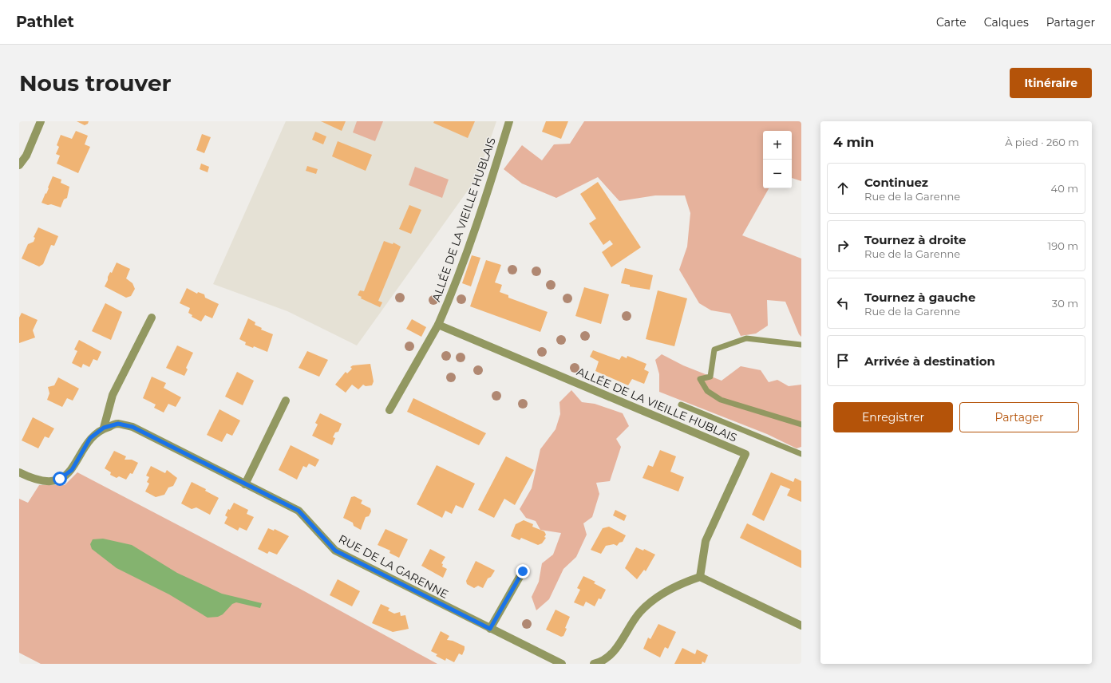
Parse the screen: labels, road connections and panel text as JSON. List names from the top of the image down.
{
  "streets": {
    "street": ["ALLÉE DE LA VIEILLE HUBLAIS", "RUE DE LA GARENNE"]
  },
  "page": {
    "header": "Pathlet",
    "nav": ["Carte", "Calques", "Partager"],
    "buttons": [
      "Itinéraire",
      ["Enregistrer", "Partager"]
    ],
    "title": "Nous trouver",
    "heading": ["4 min", "À pied · 260 m"],
    "map_buttons": ["+", "−"],
    "list": [
      ["Continuez", "Rue de la Garenne", "40 m"],
      ["Tournez à droite", "Rue de la Garenne", "190 m"],
      ["Tournez à gauche", "Rue de la Garenne", "30 m"],
      "Arrivée à destination"
    ]
  }
}
